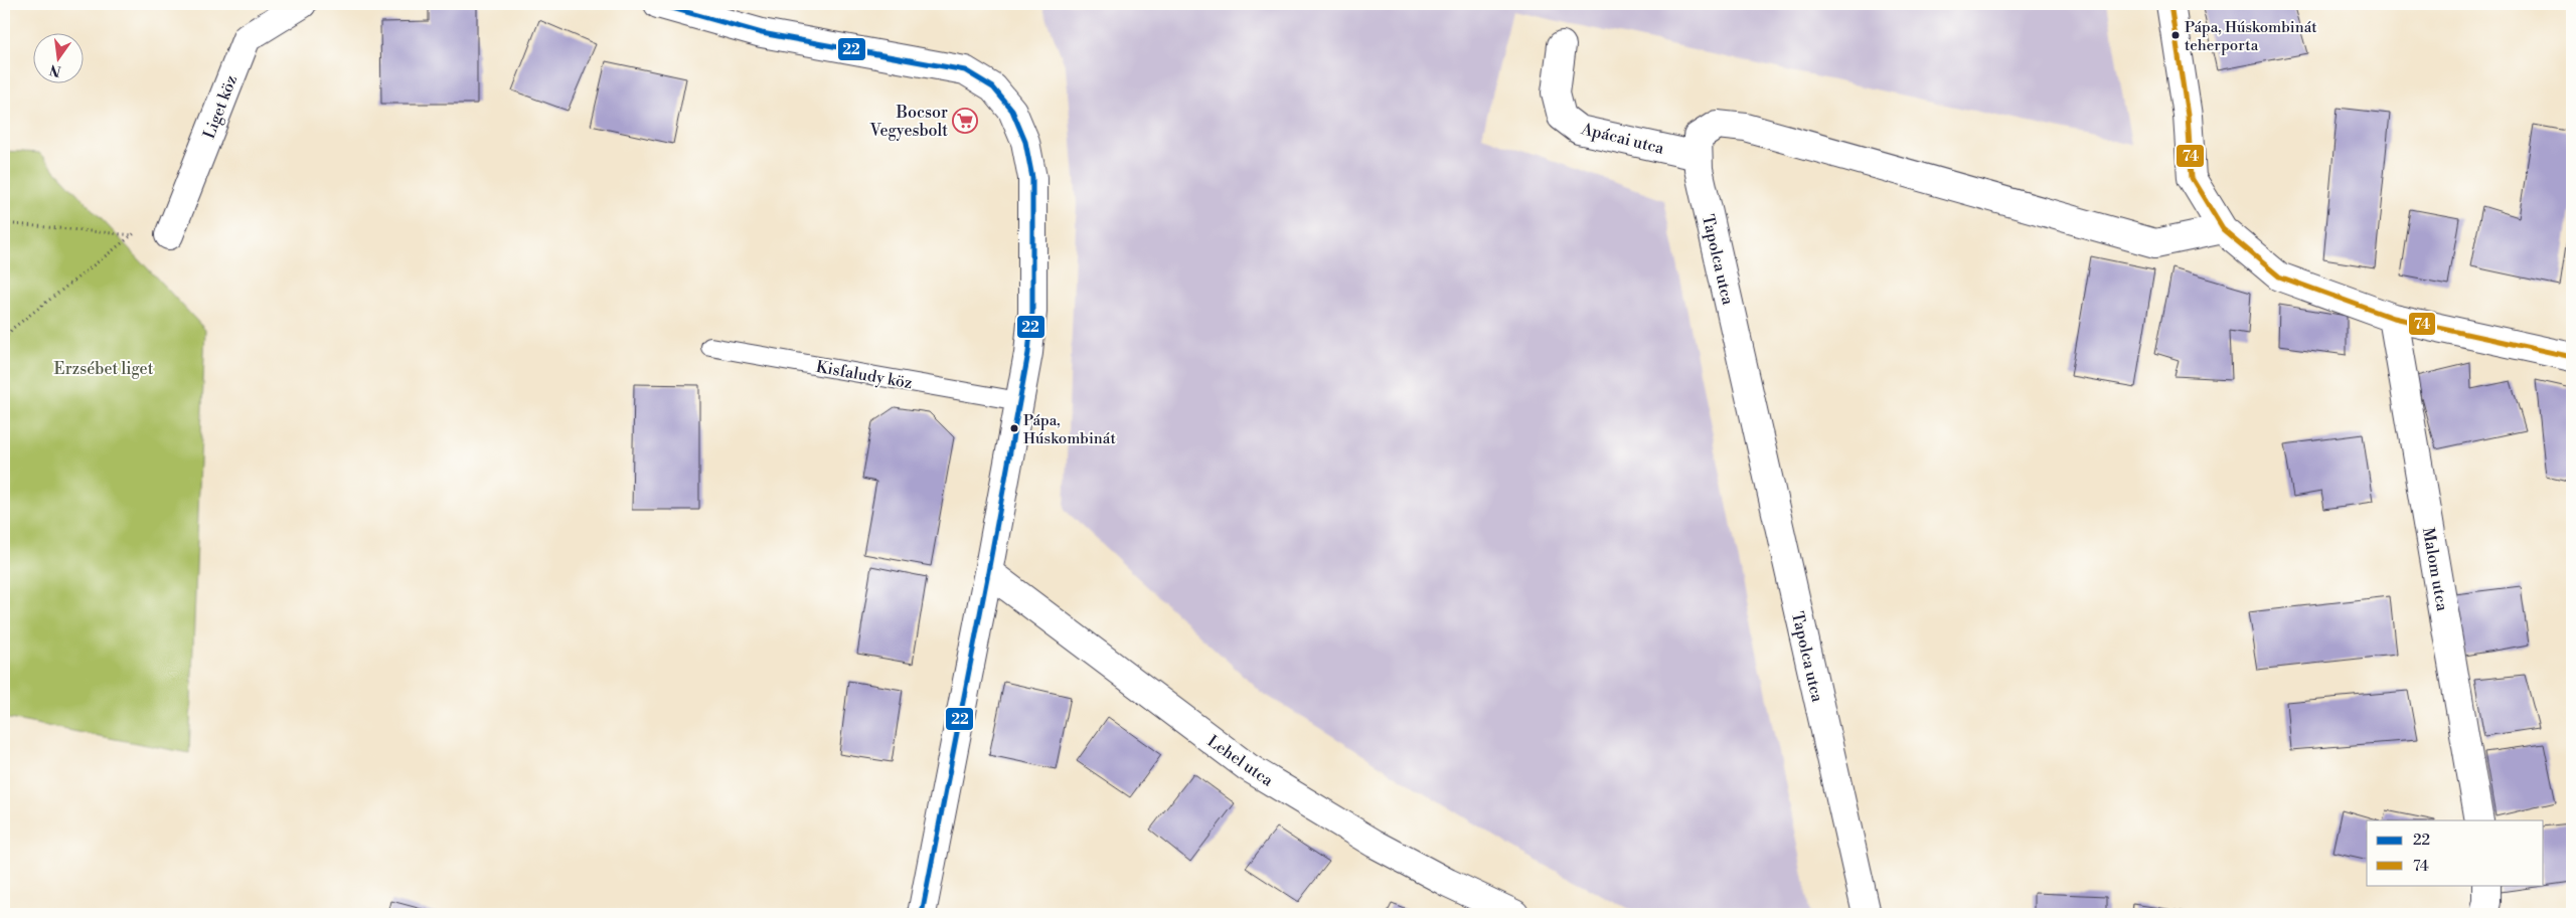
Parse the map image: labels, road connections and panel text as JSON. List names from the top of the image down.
{
  "streets": {
    "street": [
      "Liget köz",
      "Apácai utca",
      "Tapolca utca",
      "Malom utca",
      "Lehel utca"
    ],
    "lane": ["Kisfaludy köz"]
  },
  "crossings": [
    ["Apácai utca", "Tapolca utca"]
  ],
  "parks": ["Erzsébet liget"],
  "places": {
    "other": ["Pápa, Húskombinát teherporta", "Pápa, Húskombinát"],
    "supermarket": ["Bocsor Vegyesbolt"]
  },
  "lines": ["transit line 22", "transit line 74"],
  "legend": ["22", "74"],
  "north": "bottom"
}
